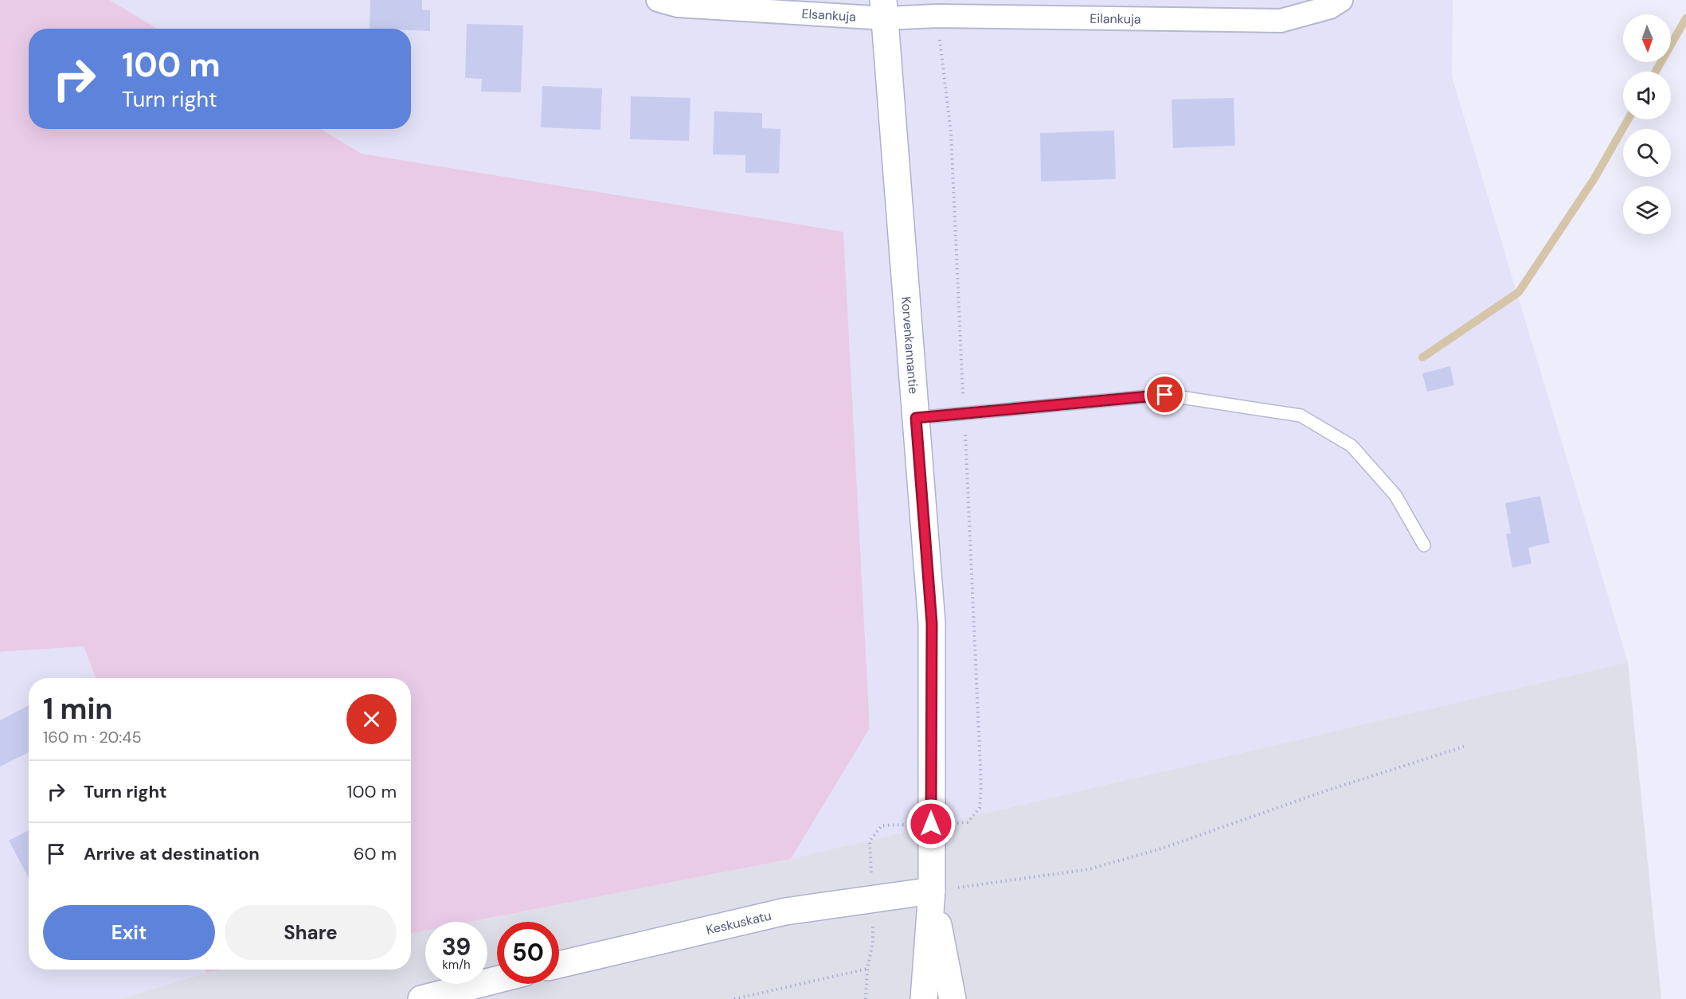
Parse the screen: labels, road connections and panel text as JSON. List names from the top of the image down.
{
  "streets": {
    "main road": ["Korvenkannantie", "Keskuskatu"],
    "street": ["Elsankuja", "Eilankuja"]
  },
  "crossings": [
    ["Elsankuja", "Eilankuja"],
    ["Elsankuja", "Korvenkannantie"],
    ["Eilankuja", "Korvenkannantie"],
    ["Korvenkannantie", "Keskuskatu"]
  ],
  "north": "bottom",
  "page": {
    "turn": ["100 m", "Turn right"],
    "heading": ["1 min", "160 m · 20:45"],
    "list": [
      {
        "name": "Turn right",
        "value": "100 m"
      },
      {
        "name": "Arrive at destination",
        "value": "60 m"
      }
    ],
    "buttons": ["Exit", "Share"],
    "speed": "39 km/h",
    "limit": "50"
  }
}
